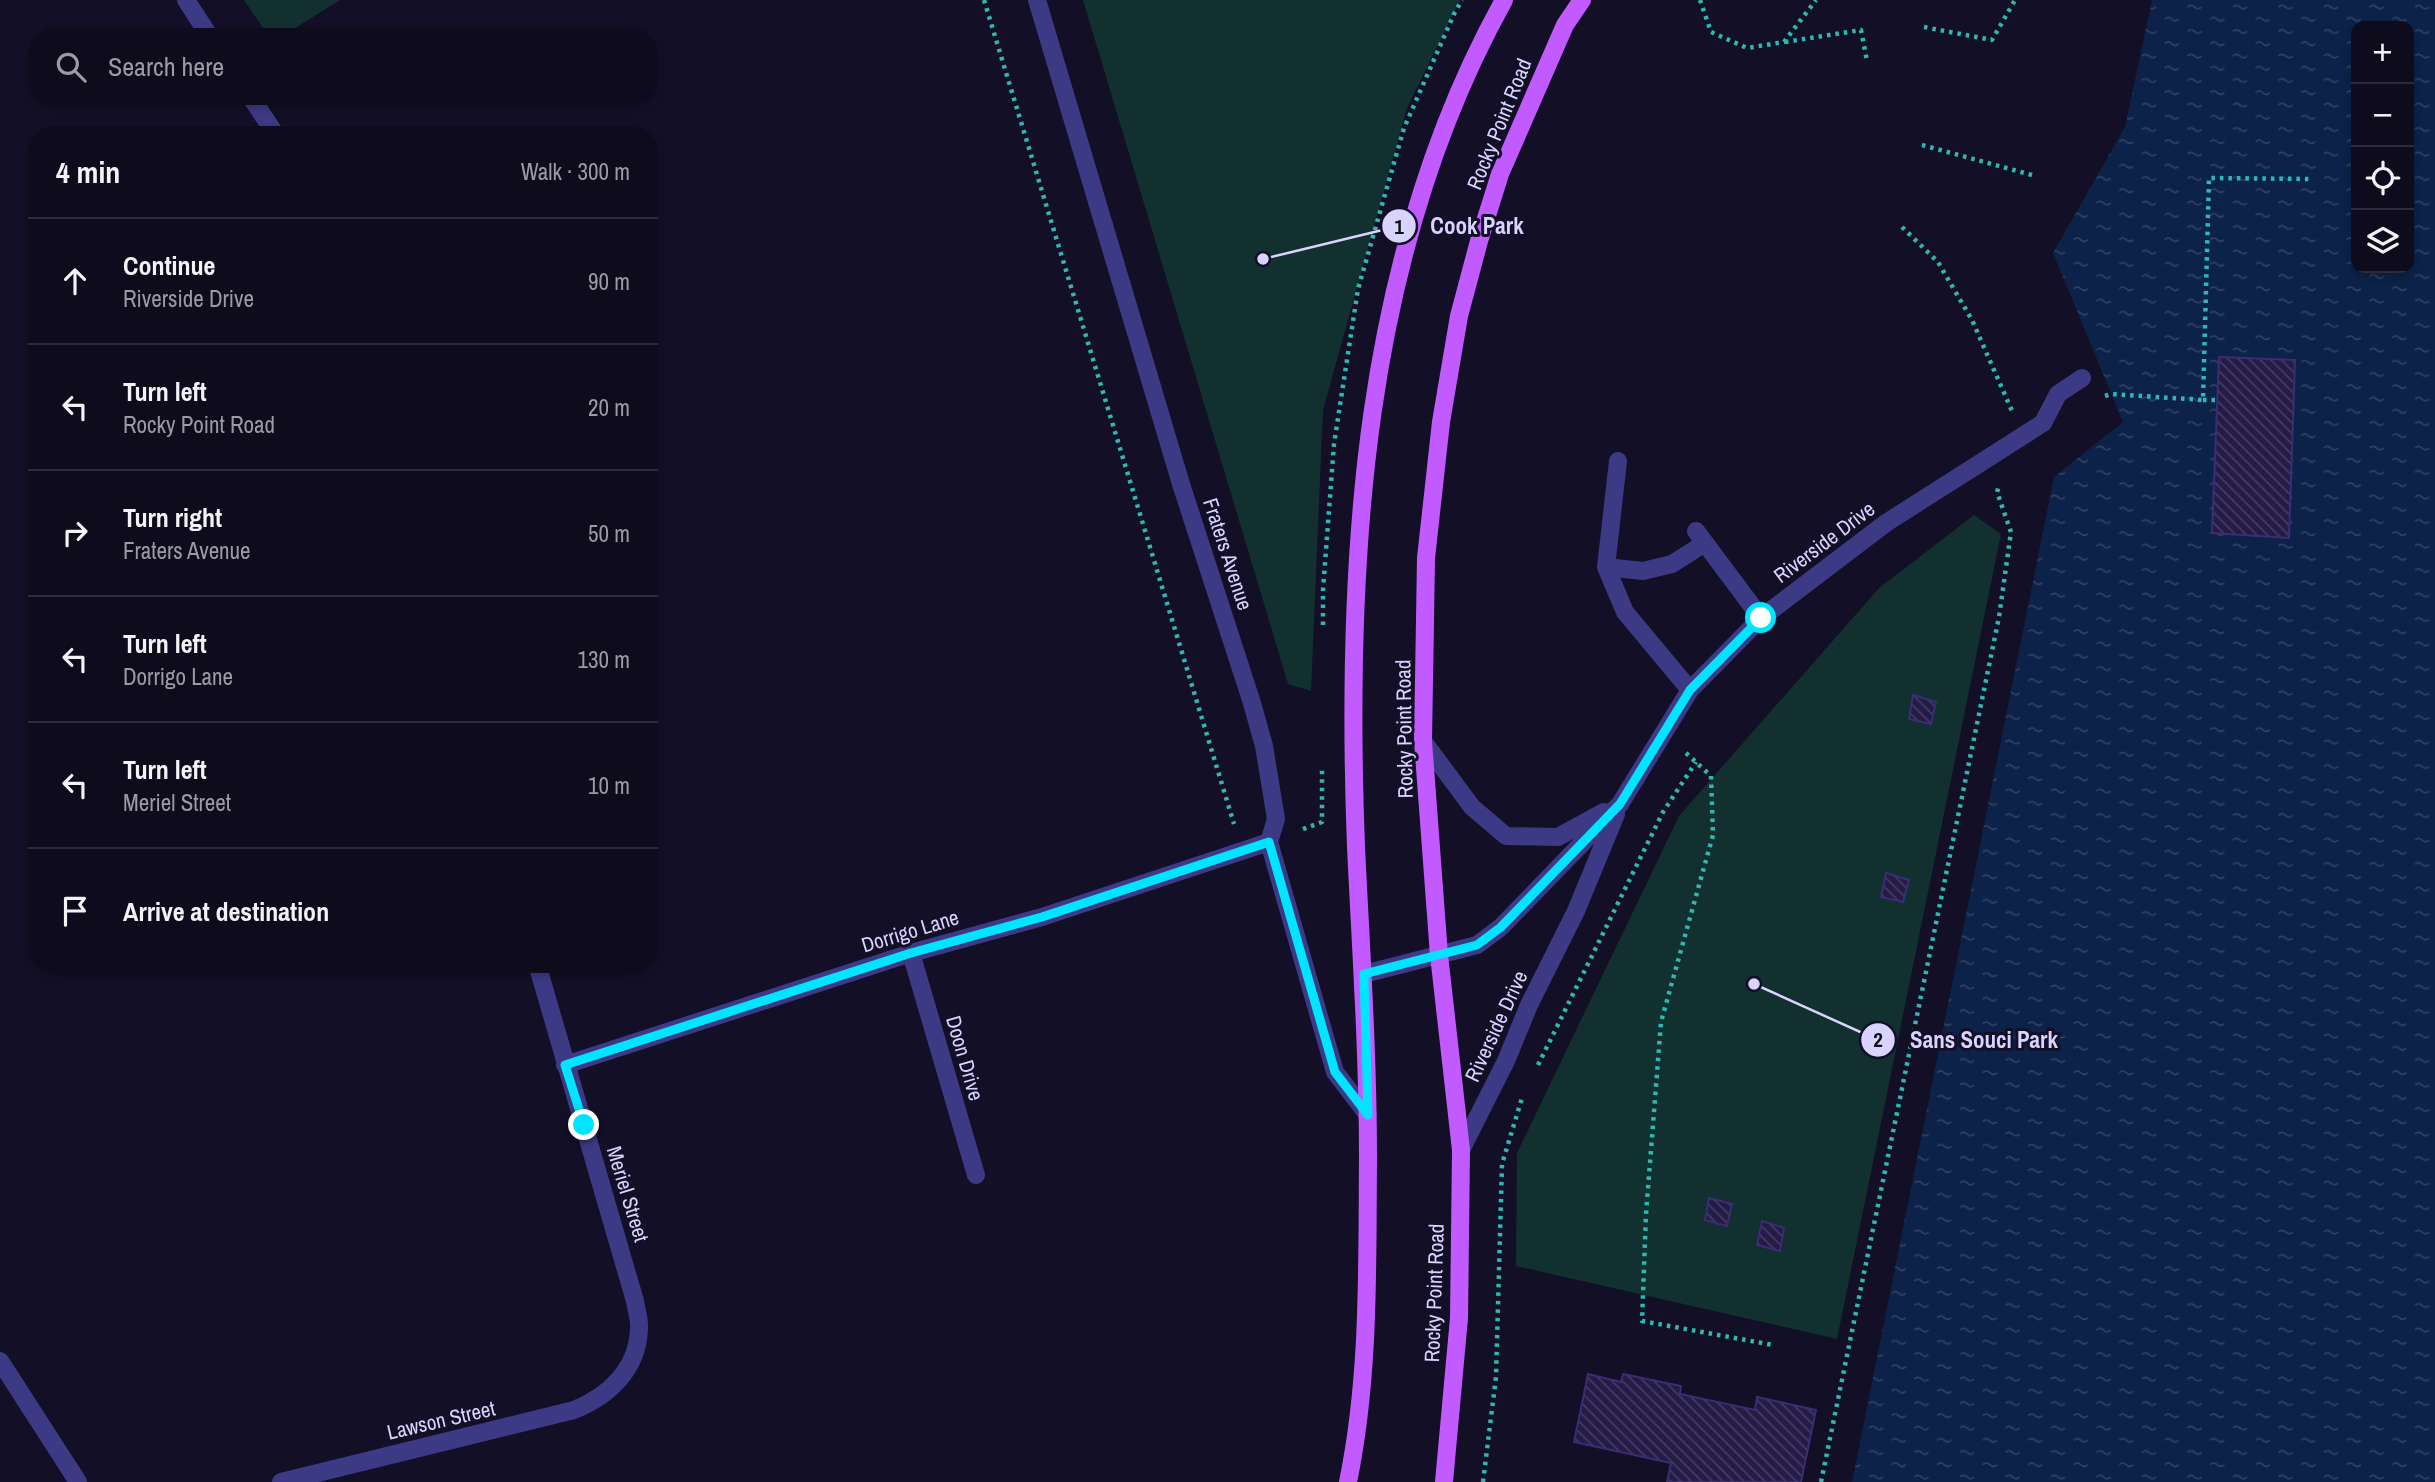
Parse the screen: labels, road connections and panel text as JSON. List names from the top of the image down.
{
  "streets": {
    "main road": ["Rocky Point Road"],
    "street": [
      "Riverside Drive",
      "Fraters Avenue",
      "Dorrigo Lane",
      "Doon Drive",
      "Meriel Street",
      "Lawson Street"
    ]
  },
  "crossings": [
    ["Rocky Point Road", "Riverside Drive"],
    ["Fraters Avenue", "Dorrigo Lane"],
    ["Dorrigo Lane", "Doon Drive"],
    ["Dorrigo Lane", "Meriel Street"],
    ["Meriel Street", "Lawson Street"]
  ],
  "places": ["Cook Park", "Sans Souci Park"],
  "page": {
    "map_buttons": ["+", "−"],
    "search": "Search here",
    "heading": ["4 min", "Walk · 300 m"],
    "list": [
      ["Continue", "Riverside Drive", "90 m"],
      ["Turn left", "Rocky Point Road", "20 m"],
      ["Turn right", "Fraters Avenue", "50 m"],
      ["Turn left", "Dorrigo Lane", "130 m"],
      ["Turn left", "Meriel Street", "10 m"],
      "Arrive at destination"
    ]
  }
}
